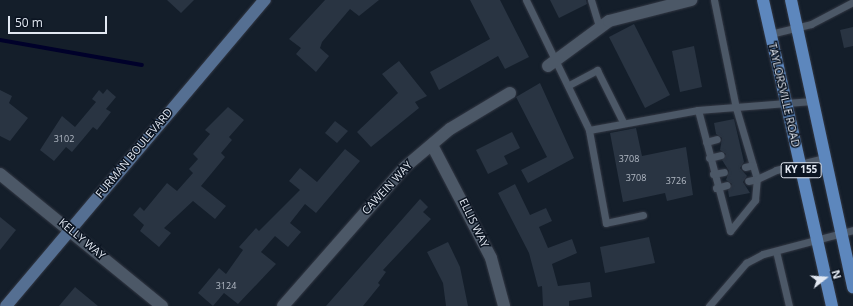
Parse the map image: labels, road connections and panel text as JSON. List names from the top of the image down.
{
  "streets": {
    "main road": ["TAYLORSVILLE ROAD", "KY 155"],
    "street": [
      "FURMAN BOULEVARD",
      "CAWEIN WAY",
      "ELLIS WAY",
      "KELLY WAY"
    ]
  },
  "crossings": [
    ["FURMAN BOULEVARD", "KELLY WAY"],
    ["CAWEIN WAY", "ELLIS WAY"]
  ],
  "house_numbers": [
    "3102",
    "3708",
    "3708",
    "3726",
    "3124"
  ],
  "scale_bar": "50 m",
  "north": "right"
}
